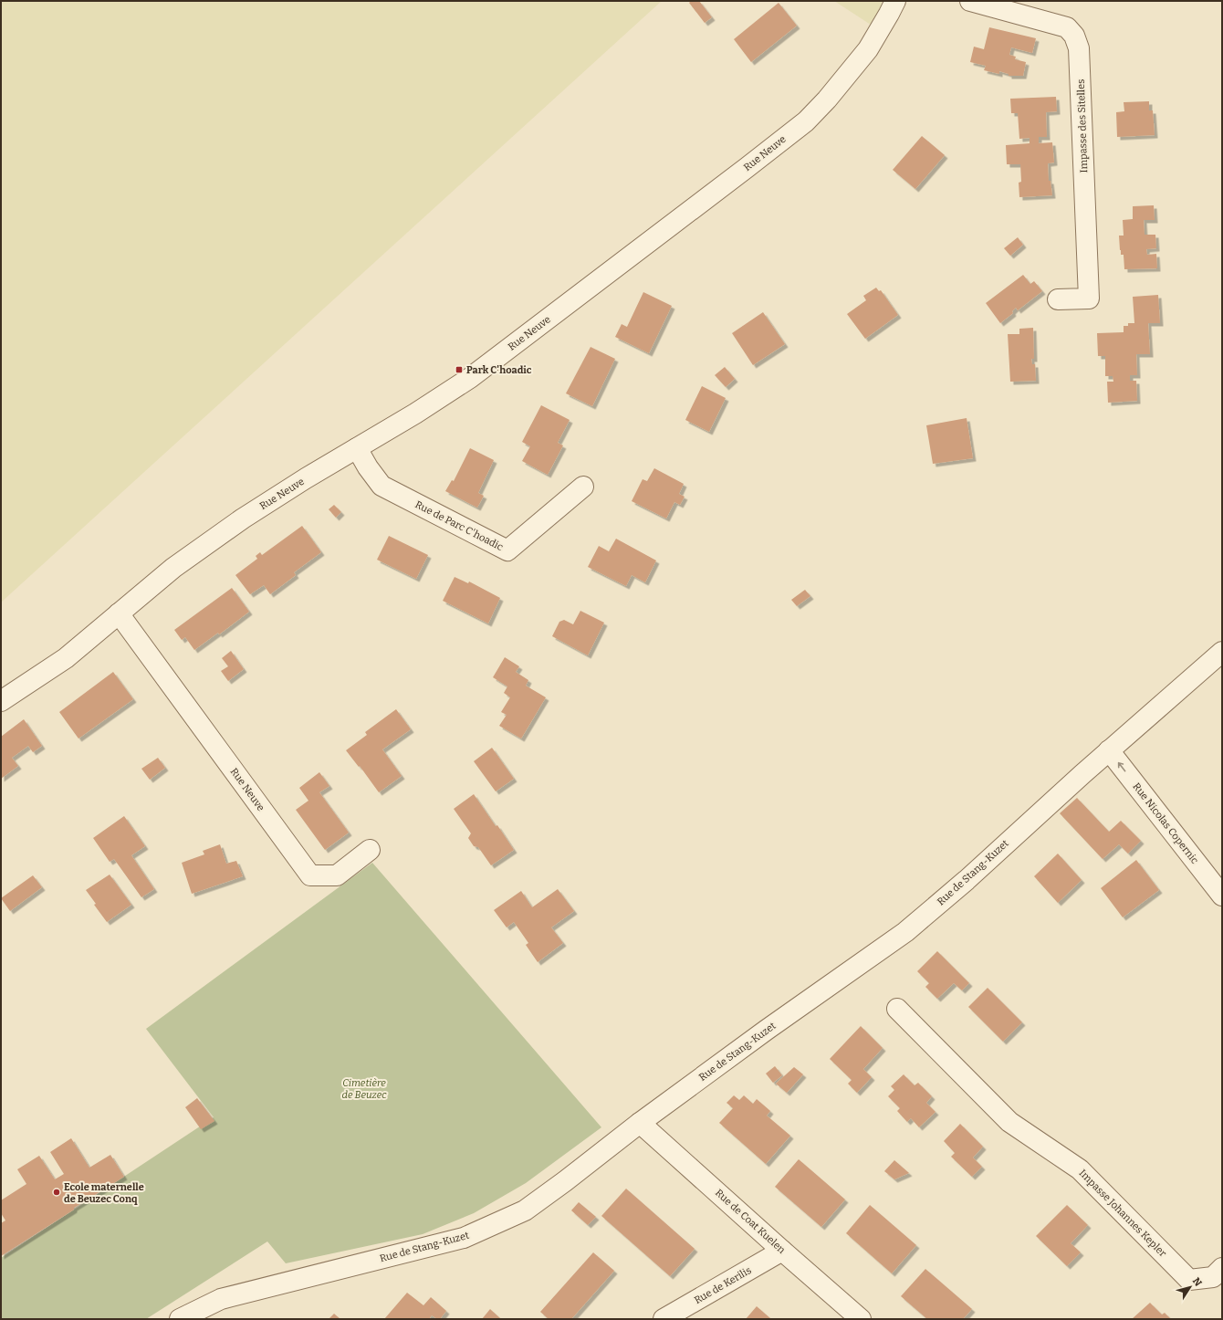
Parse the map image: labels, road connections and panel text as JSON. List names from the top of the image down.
{
  "streets": {
    "street": [
      "Impasse des Sitelles",
      "Rue Neuve",
      "Rue de Parc C'hoadic",
      "Rue Nicolas Copernic",
      "Rue de Stang-Kuzet",
      "Impasse Johannes Kepler",
      "Rue de Coat Kuelen",
      "Rue de Kerilis"
    ]
  },
  "crossings": [
    ["Rue Neuve", "Rue de Parc C'hoadic"],
    ["Rue Nicolas Copernic", "Rue de Stang-Kuzet"],
    ["Rue de Stang-Kuzet", "Rue de Coat Kuelen"],
    ["Rue de Coat Kuelen", "Rue de Kerilis"]
  ],
  "one_way": ["Rue Nicolas Copernic"],
  "parks": ["Cimetière de Beuzec"],
  "places": {
    "transit": ["Park C'hoadic"],
    "other": ["Ecole maternelle de Beuzec Conq"]
  },
  "north": "top right"
}
